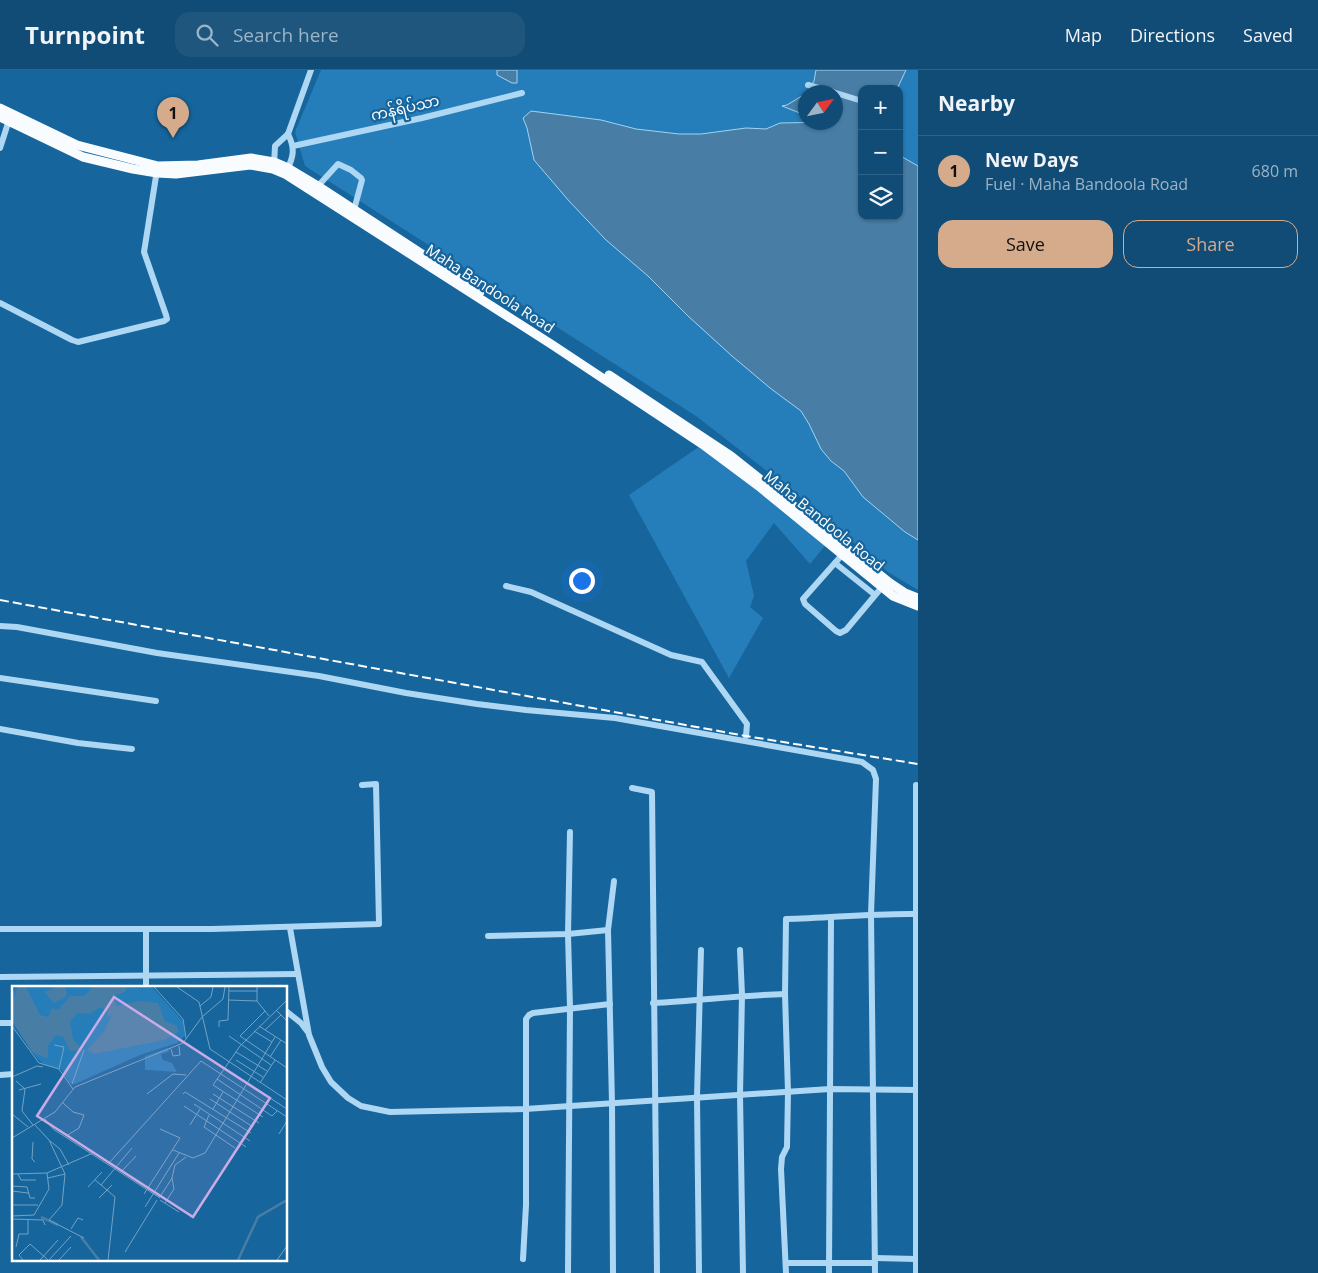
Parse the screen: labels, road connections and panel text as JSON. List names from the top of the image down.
{
  "streets": {
    "main road": ["Maha Bandoola Road"],
    "street": ["ကန်ရိပ်သာ"]
  },
  "north": "top right",
  "page": {
    "header": "Turnpoint",
    "search": "Search here",
    "nav": ["Map", "Directions", "Saved"],
    "heading": "Nearby",
    "map_buttons": ["+", "−"],
    "pins": "1",
    "list": [
      {
        "mark": "1",
        "name": "New Days",
        "note": "Fuel · Maha Bandoola Road",
        "value": "680 m"
      }
    ],
    "buttons": ["Save", "Share"]
  }
}
